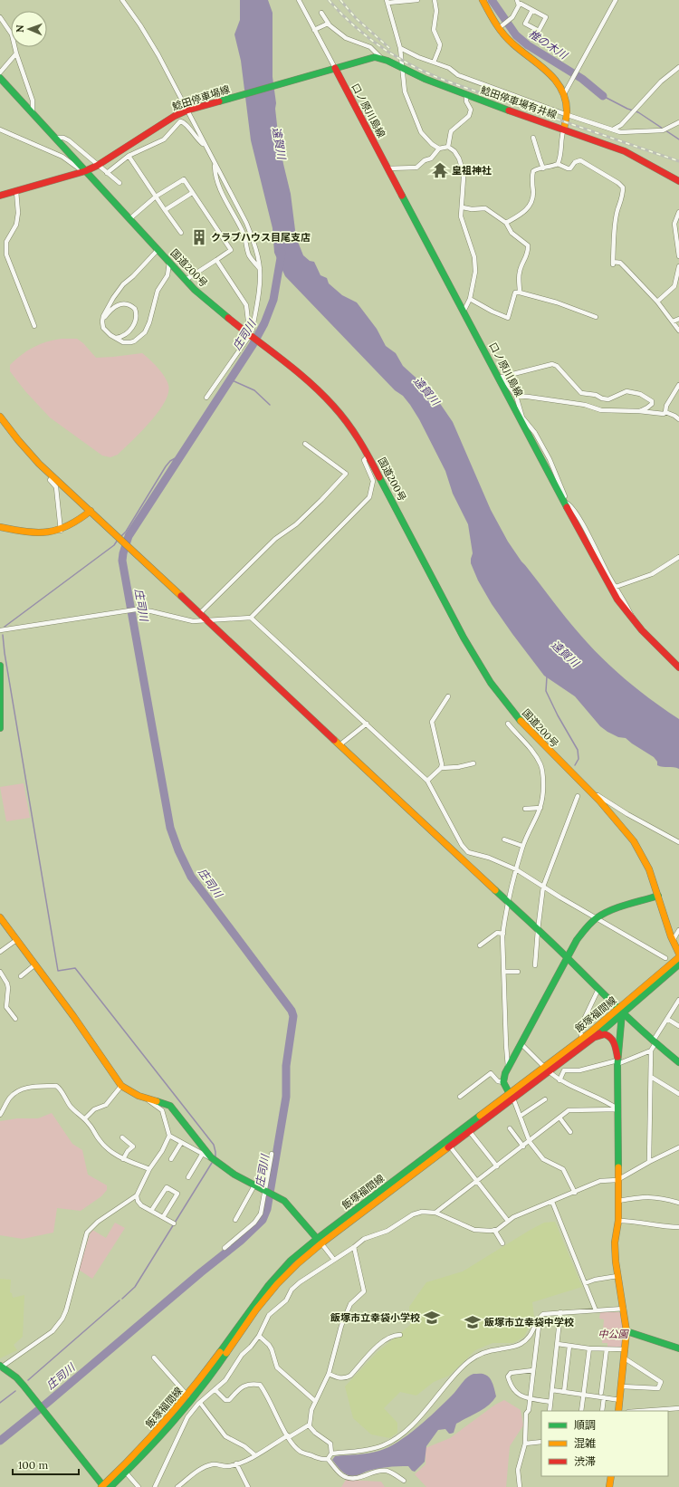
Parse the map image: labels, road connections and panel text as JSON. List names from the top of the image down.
{
  "streets": {
    "main road": [
      "鯰田停車場線",
      "鯰田停車場有井線",
      "口ノ原川島線",
      "国道200号",
      "飯塚福間線"
    ]
  },
  "crossings": [
    ["鯰田停車場線", "口ノ原川島線"],
    ["鯰田停車場線", "国道200号"]
  ],
  "water": ["椎の木川", "遠賀川", "庄司川"],
  "parks": ["中公園"],
  "places": {
    "temple": ["皇祖神社"],
    "building": ["クラブハウス目尾支店"],
    "school or university": ["飯塚市立幸袋小学校", "飯塚市立幸袋中学校"]
  },
  "legend": ["順調", "混雑", "渋滞"],
  "scale_bar": "100 m",
  "north": "left"
}
